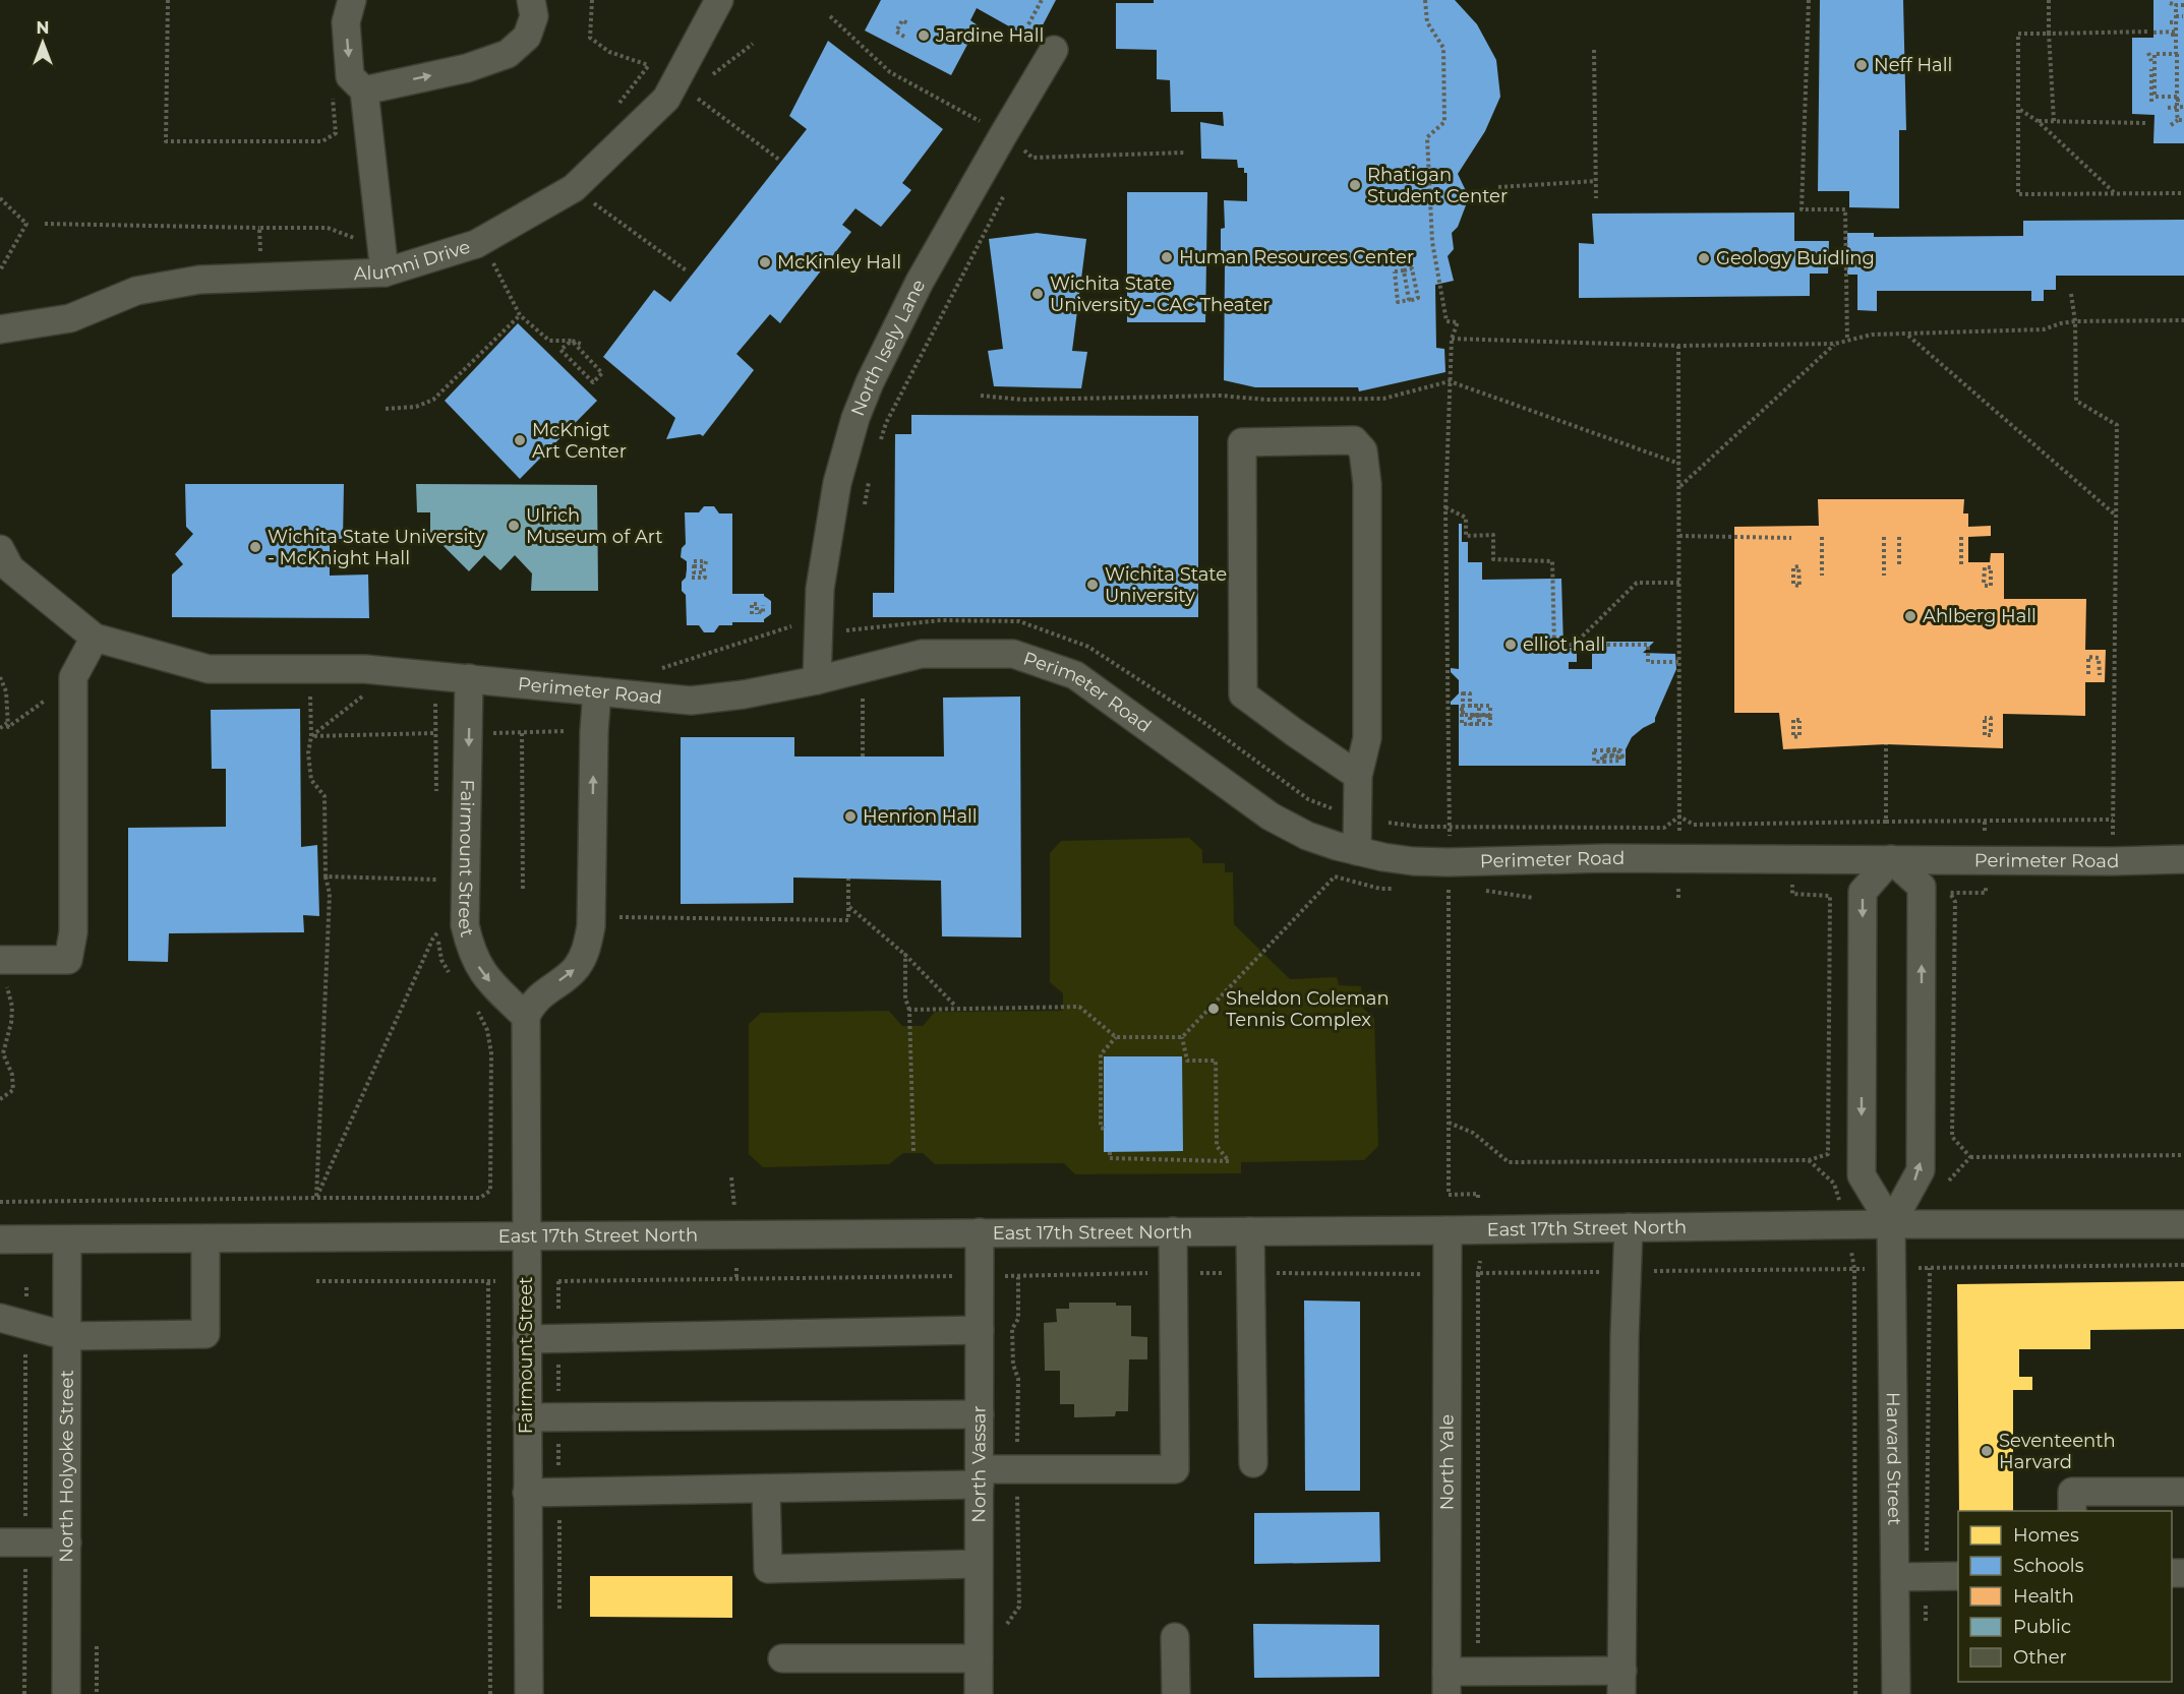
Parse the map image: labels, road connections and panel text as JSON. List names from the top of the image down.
{
  "streets": {
    "street": [
      "Alumni Drive",
      "North Isely Lane",
      "Perimeter Road",
      "Fairmount Street",
      "East 17th Street North",
      "Harvard Street",
      "North Yale",
      "North Vassar",
      "North Holyoke Street"
    ]
  },
  "crossings": [
    ["North Isely Lane", "Perimeter Road"],
    ["Perimeter Road", "Fairmount Street"],
    ["Fairmount Street", "East 17th Street North"],
    ["East 17th Street North", "Harvard Street"],
    ["East 17th Street North", "North Yale"],
    ["East 17th Street North", "North Vassar"],
    ["East 17th Street North", "North Holyoke Street"]
  ],
  "places": [
    "Jardine Hall",
    "Neff Hall",
    "Rhatigan Student Center",
    "Human Resources Center",
    "Geology Buidling",
    "McKinley Hall",
    "Wichita State University - CAC Theater",
    "McKnigt Art Center",
    "Ulrich Museum of Art",
    "Wichita State University - McKnight Hall",
    "Wichita State University",
    "Ahlberg Hall",
    "elliot hall",
    "Henrion Hall",
    "Sheldon Coleman Tennis Complex",
    "Seventeenth Harvard"
  ],
  "legend": [
    "Homes",
    "Schools",
    "Health",
    "Public",
    "Other"
  ],
  "north": "top"
}
